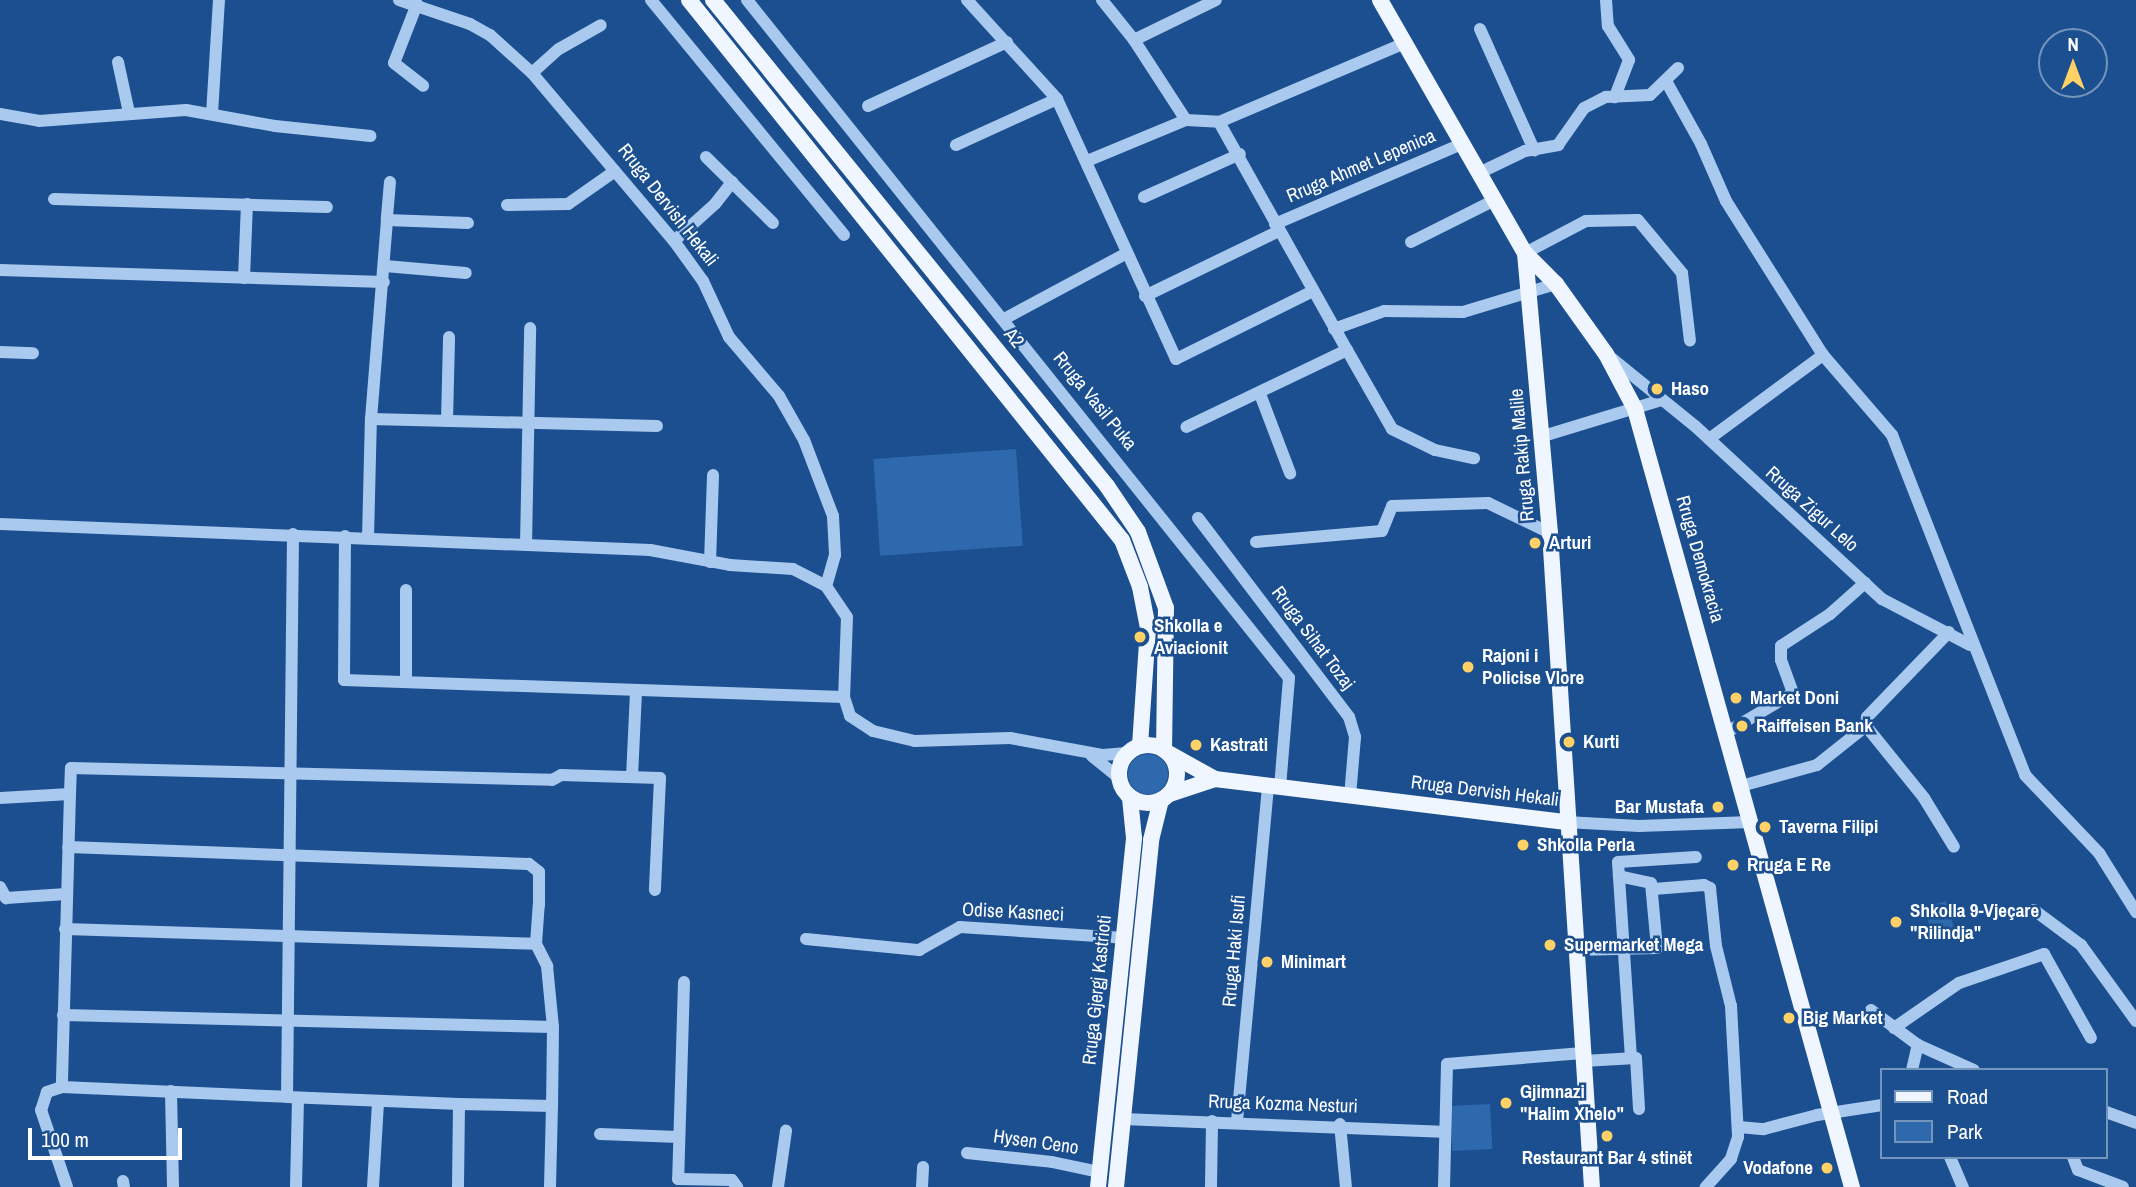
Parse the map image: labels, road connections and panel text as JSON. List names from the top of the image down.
{
  "streets": {
    "main road": [
      "Rruga Dervish Hekali",
      "A2",
      "Rruga Rakip Malile",
      "Rruga Demokracia",
      "Rruga Gjergj Kastrioti"
    ],
    "street": [
      "Rruga Ahmet Lepenica",
      "Rruga Vasil Puka",
      "Rruga Zigur Lelo",
      "Rruga Sihat Tozaj",
      "Odise Kasneci",
      "Rruga Haki Isufi",
      "Rruga Kozma Nesturi",
      "Hysen Ceno"
    ]
  },
  "crossings": [
    ["Rruga Ahmet Lepenica", "Rruga Demokracia"],
    ["Rruga Dervish Hekali", "A2"],
    ["Rruga Dervish Hekali", "Rruga Vasil Puka"],
    ["Rruga Dervish Hekali", "Rruga Rakip Malile"],
    ["Rruga Dervish Hekali", "Rruga Demokracia"],
    ["Rruga Dervish Hekali", "Rruga Sihat Tozaj"],
    ["Rruga Dervish Hekali", "Rruga Haki Isufi"],
    ["Rruga Dervish Hekali", "Rruga Gjergj Kastrioti"],
    ["A2", "Rruga Gjergj Kastrioti"],
    ["Rruga Vasil Puka", "Rruga Haki Isufi"],
    ["Rruga Rakip Malile", "Rruga Demokracia"],
    ["Rruga Zigur Lelo", "Rruga Demokracia"],
    ["Odise Kasneci", "Rruga Gjergj Kastrioti"],
    ["Rruga Haki Isufi", "Rruga Kozma Nesturi"],
    ["Rruga Gjergj Kastrioti", "Rruga Kozma Nesturi"],
    ["Rruga Gjergj Kastrioti", "Hysen Ceno"]
  ],
  "places": [
    "Haso",
    "Arturi",
    "Shkolla e Aviacionit",
    "Rajoni i Policise Vlore",
    "Market Doni",
    "Raiffeisen Bank",
    "Kurti",
    "Kastrati",
    "Bar Mustafa",
    "Taverna Filipi",
    "Shkolla Perla",
    "Rruga E Re",
    "Shkolla 9-Vjeçare \"Rilindja\"",
    "Supermarket Mega",
    "Minimart",
    "Big Market",
    "Gjimnazi \"Halim Xhelo\"",
    "Restaurant Bar 4 stinët",
    "Vodafone"
  ],
  "legend": ["Road", "Park"],
  "scale_bar": "100 m",
  "north": "top"
}
